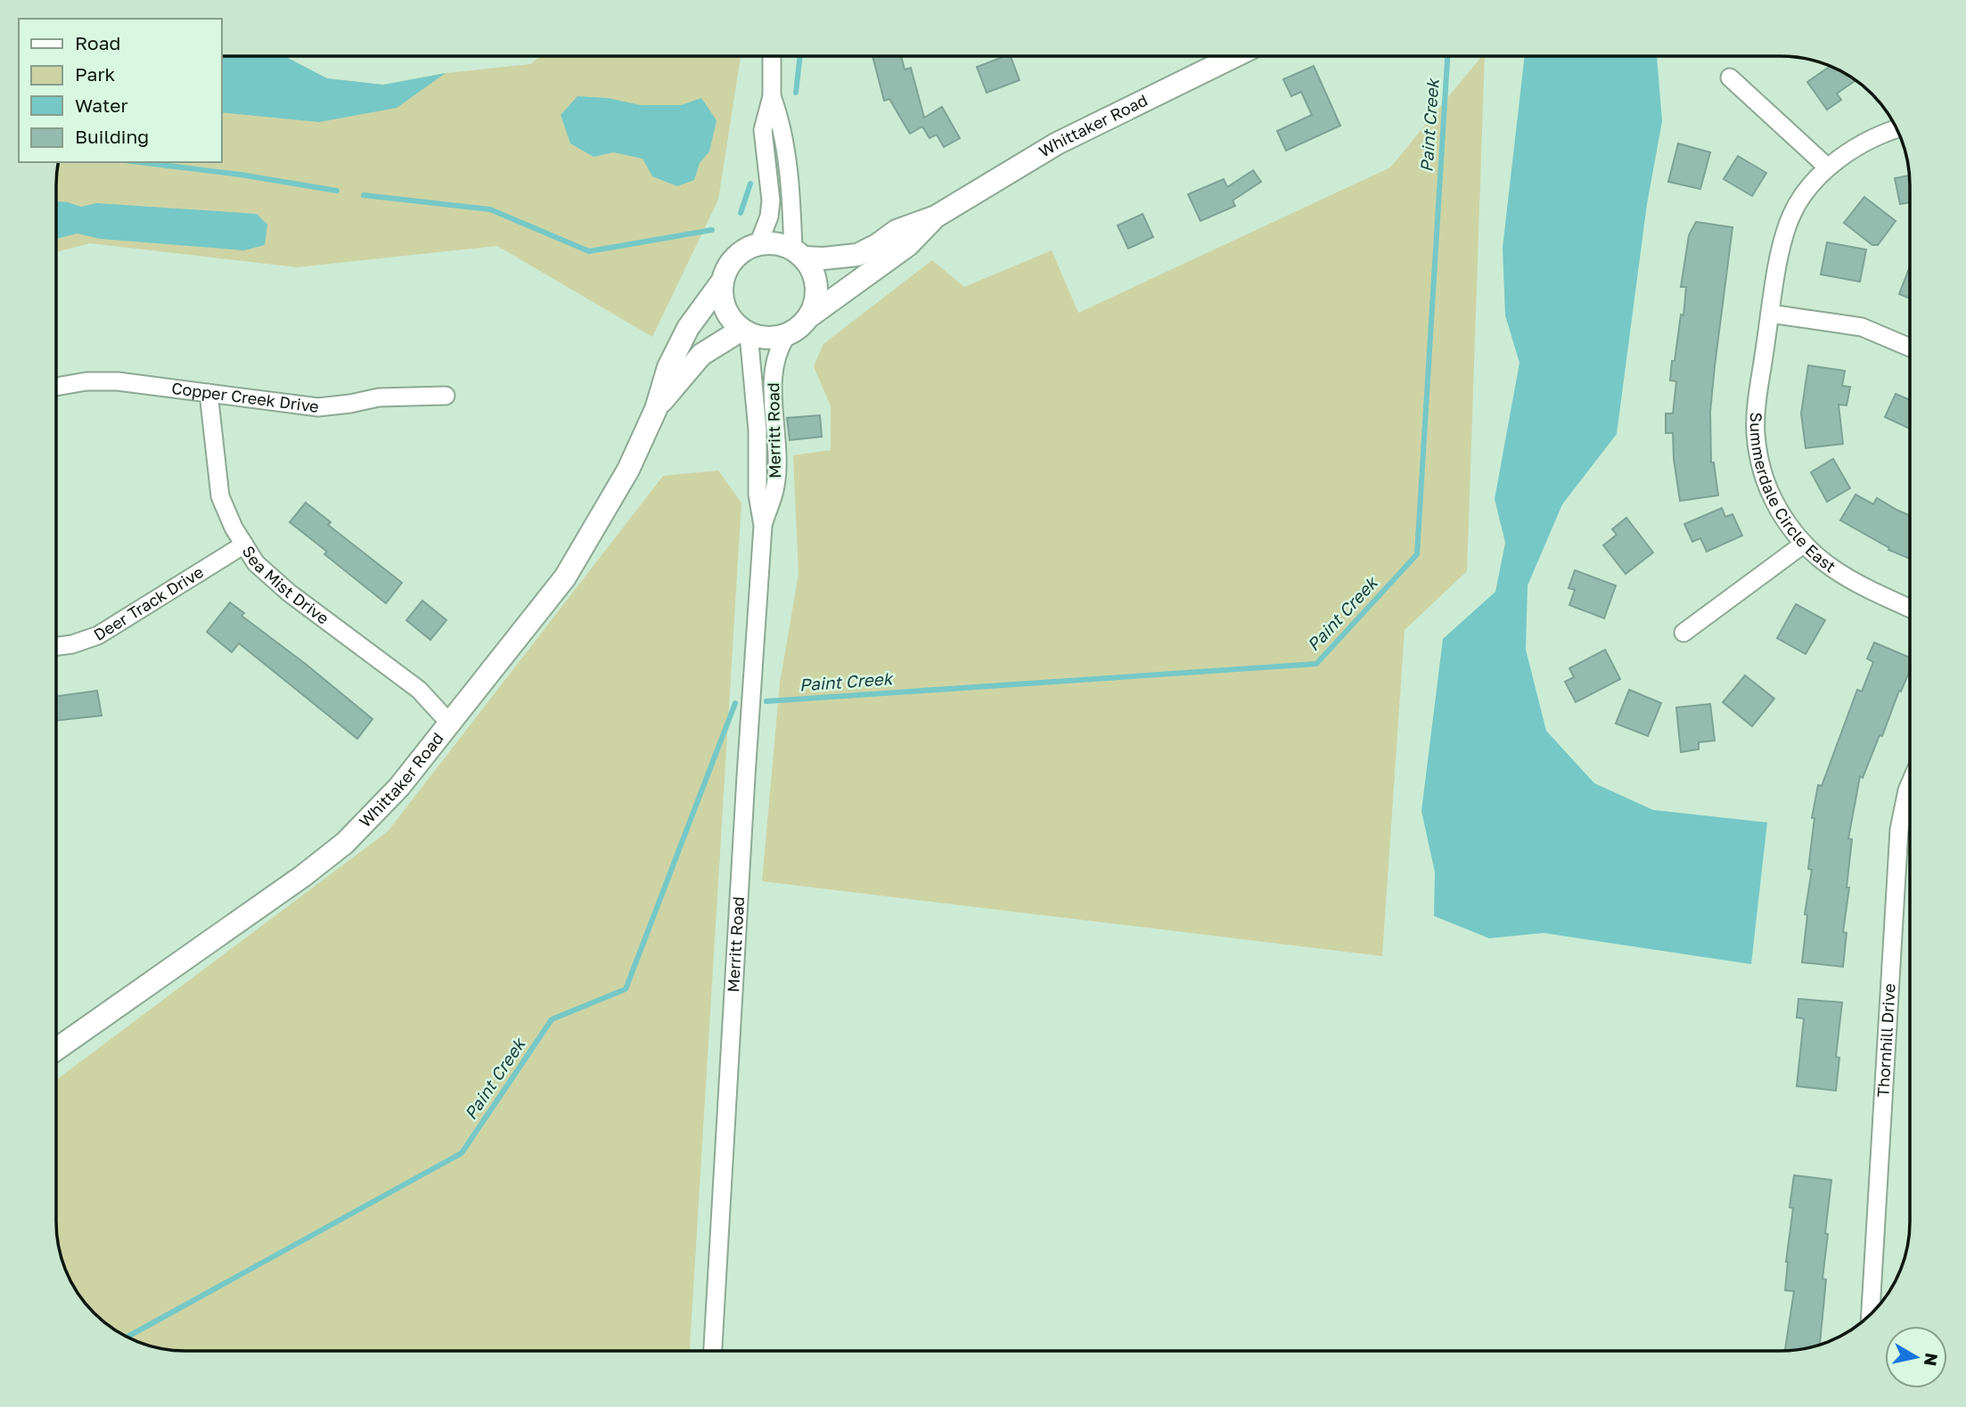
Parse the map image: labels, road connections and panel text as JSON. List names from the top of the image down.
{
  "streets": {
    "main road": ["Whittaker Road"],
    "street": [
      "Copper Creek Drive",
      "Merritt Road",
      "Summerdale Circle East",
      "Sea Mist Drive",
      "Deer Track Drive",
      "Thornhill Drive"
    ]
  },
  "crossings": [
    ["Whittaker Road", "Merritt Road"],
    ["Whittaker Road", "Sea Mist Drive"],
    ["Copper Creek Drive", "Sea Mist Drive"],
    ["Sea Mist Drive", "Deer Track Drive"]
  ],
  "water": ["Paint Creek"],
  "legend": [
    "Road",
    "Park",
    "Water",
    "Building"
  ],
  "north": "right"
}
